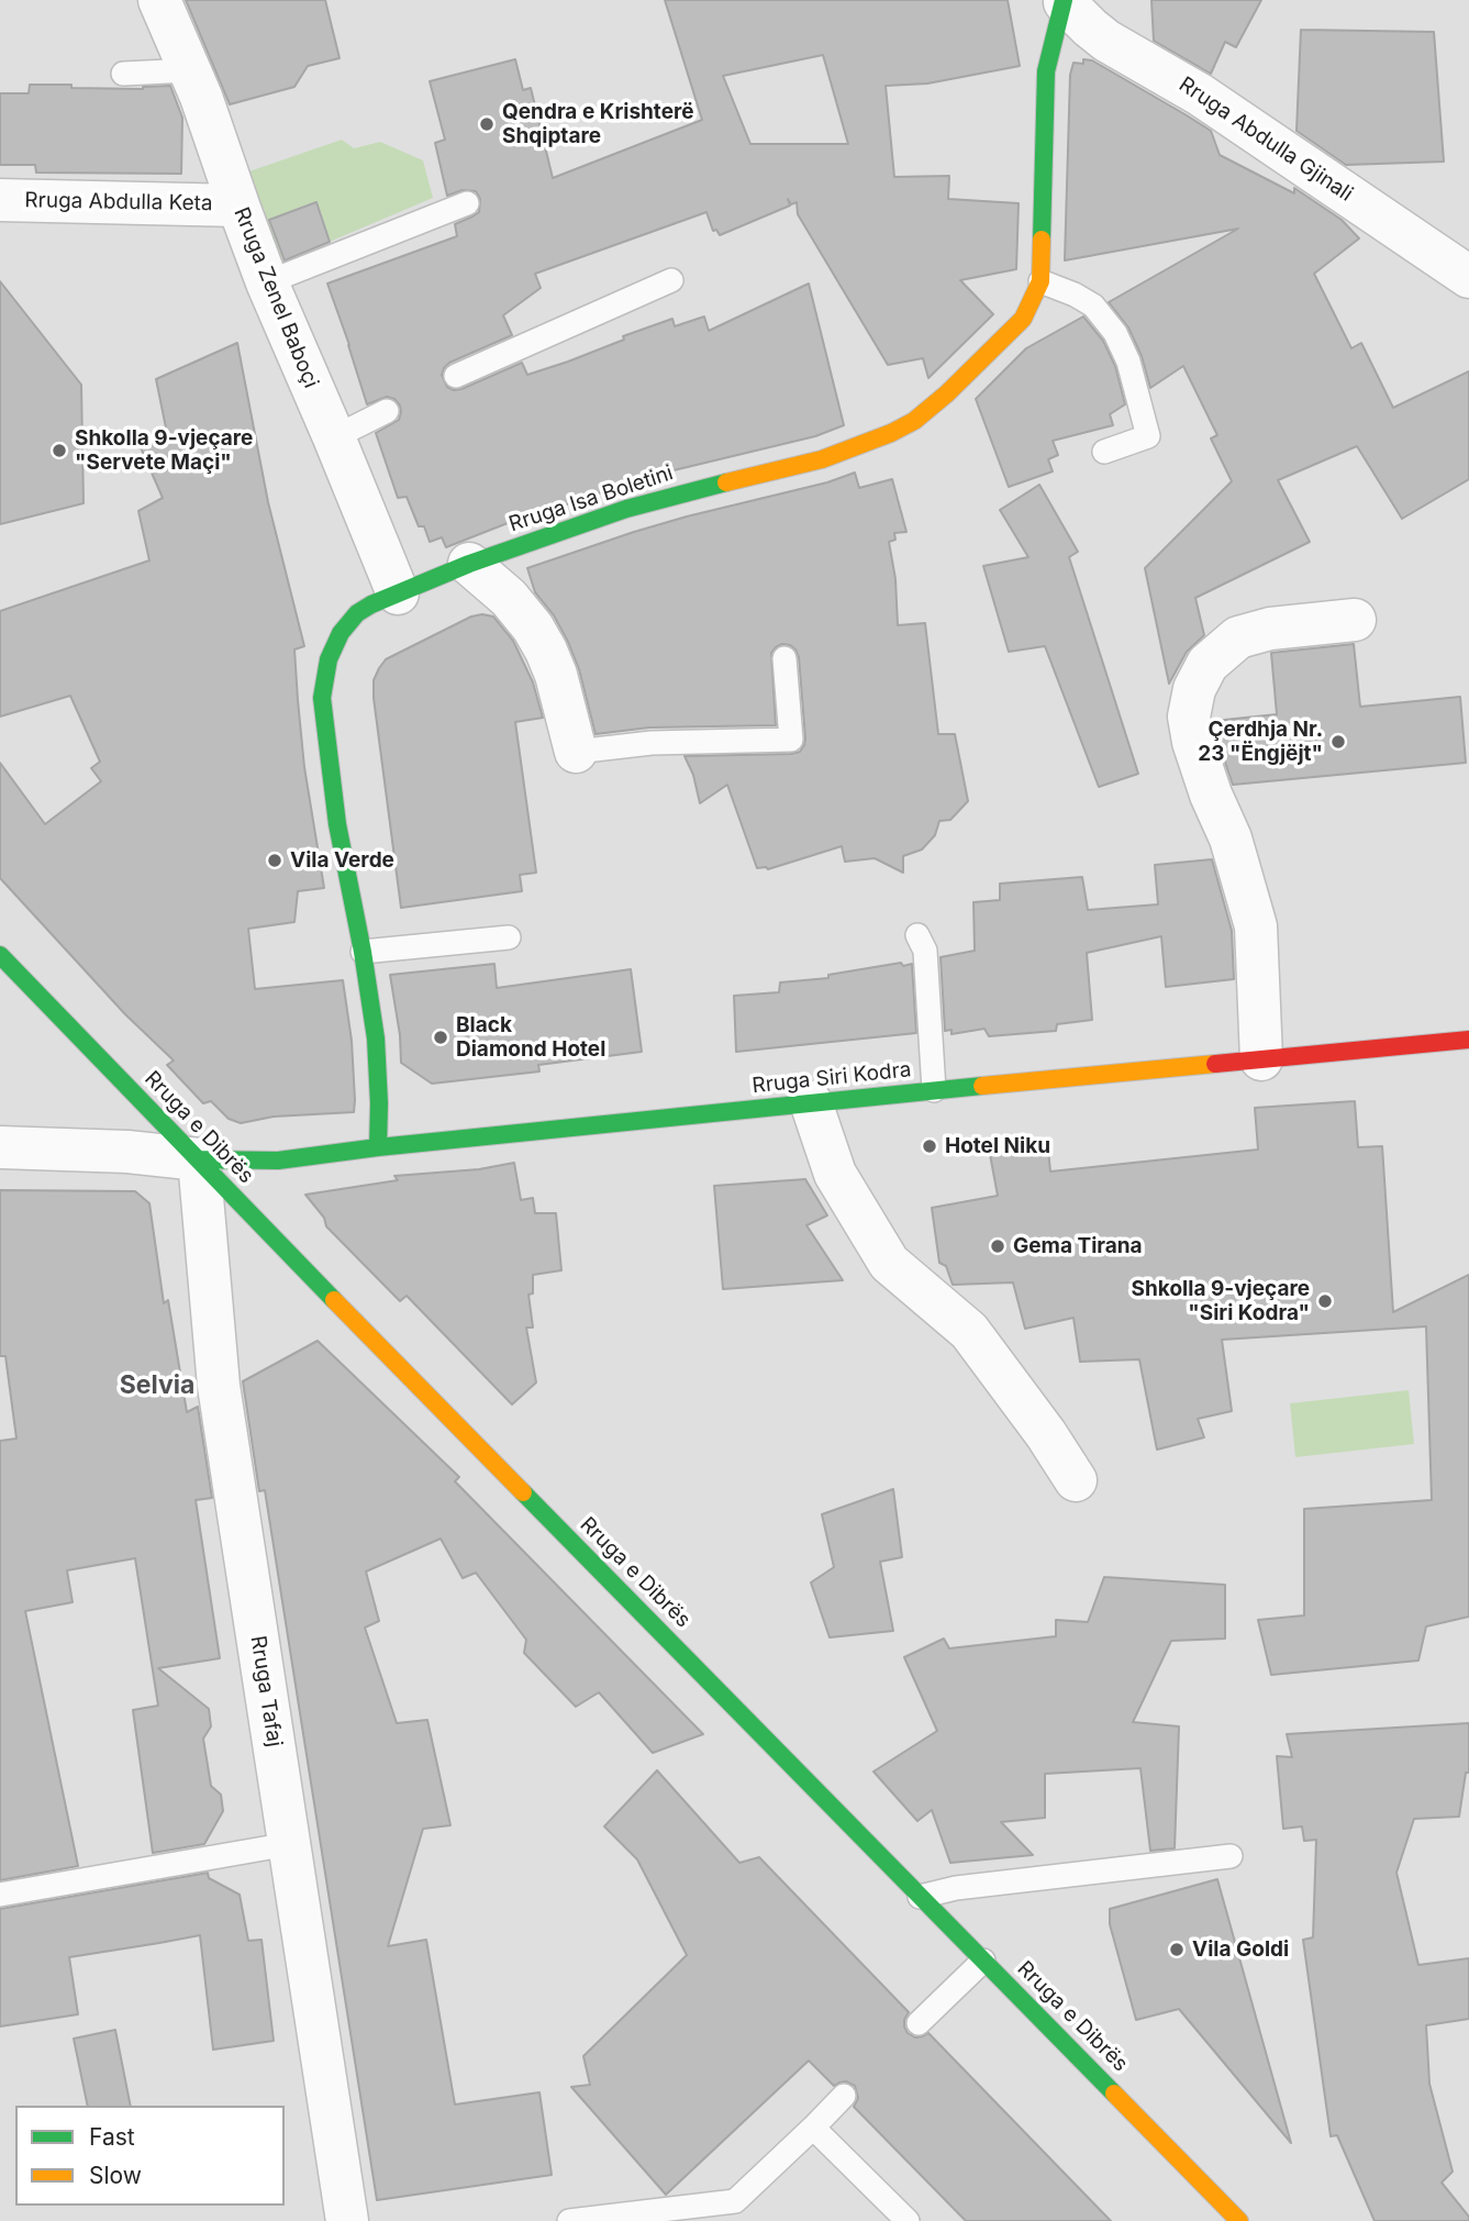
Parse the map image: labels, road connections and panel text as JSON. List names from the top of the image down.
{
  "streets": {
    "street": [
      "Rruga Abdulla Gjinali",
      "Rruga Abdulla Keta",
      "Rruga Zenel Baboçi",
      "Rruga Isa Boletini",
      "Rruga Siri Kodra",
      "Rruga e Dibrës",
      "Rruga Tafaj"
    ]
  },
  "crossings": [
    ["Rruga Abdulla Gjinali", "Rruga Isa Boletini"],
    ["Rruga Abdulla Keta", "Rruga Zenel Baboçi"],
    ["Rruga Zenel Baboçi", "Rruga Isa Boletini"],
    ["Rruga Isa Boletini", "Rruga Siri Kodra"],
    ["Rruga Siri Kodra", "Rruga e Dibrës"],
    ["Rruga Siri Kodra", "Rruga Tafaj"],
    ["Rruga e Dibrës", "Rruga Tafaj"]
  ],
  "districts": ["Selvia"],
  "places": [
    "Qendra e Krishterë Shqiptare",
    "Shkolla 9-vjeçare \"Servete Maçi\"",
    "Çerdhja Nr. 23 \"Ëngjëjt\"",
    "Vila Verde",
    "Black Diamond Hotel",
    "Hotel Niku",
    "Gema Tirana",
    "Shkolla 9-vjeçare \"Siri Kodra\"",
    "Vila Goldi"
  ],
  "legend": ["Fast", "Slow"]
}
